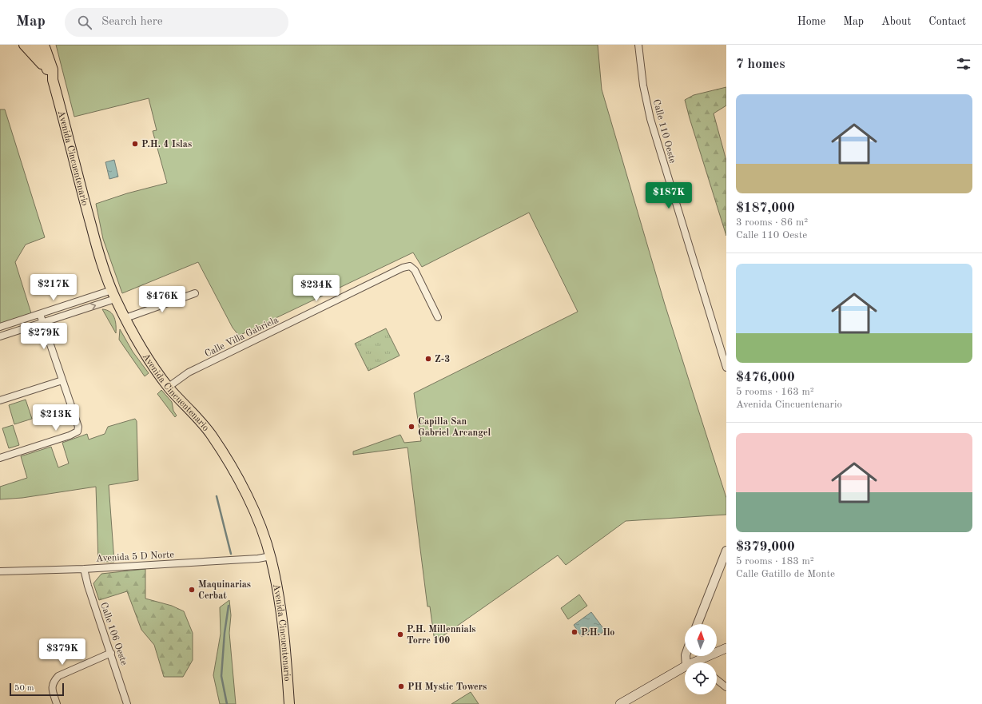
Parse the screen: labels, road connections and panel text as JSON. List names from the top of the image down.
{
  "streets": {
    "main road": ["Avenida Cincuentenario"],
    "street": [
      "Calle 110 Oeste",
      "Calle Villa Gabriela",
      "Avenida 5 D Norte",
      "Calle 106 Oeste"
    ]
  },
  "crossings": [
    ["Avenida Cincuentenario", "Calle Villa Gabriela"],
    ["Avenida Cincuentenario", "Avenida 5 D Norte"],
    ["Avenida 5 D Norte", "Calle 106 Oeste"]
  ],
  "places": [
    "P.H. 4 Islas",
    "Z-3",
    "Capilla San Gabriel Arcangel",
    "Maquinarias Cerbat",
    "P.H. Ilo",
    "P.H. Millennials Torre 100",
    "PH Mystic Towers"
  ],
  "scale_bar": "50 m",
  "north": "top",
  "page": {
    "header": "Map",
    "search": "Search here",
    "nav": [
      "Home",
      "Map",
      "About",
      "Contact"
    ],
    "heading": "7 homes",
    "list": [
      {
        "name": "$187,000",
        "note": "3 rooms · 86 m² · Calle 110 Oeste"
      },
      {
        "name": "$476,000",
        "note": "5 rooms · 163 m² · Avenida Cincuentenario"
      },
      {
        "name": "$379,000",
        "note": "5 rooms · 183 m² · Calle Gatillo de Monte"
      }
    ],
    "price": [
      "$187K",
      "$217K",
      "$234K",
      "$476K",
      "$279K",
      "$213K",
      "$379K"
    ],
    "scale": "50 m"
  }
}
